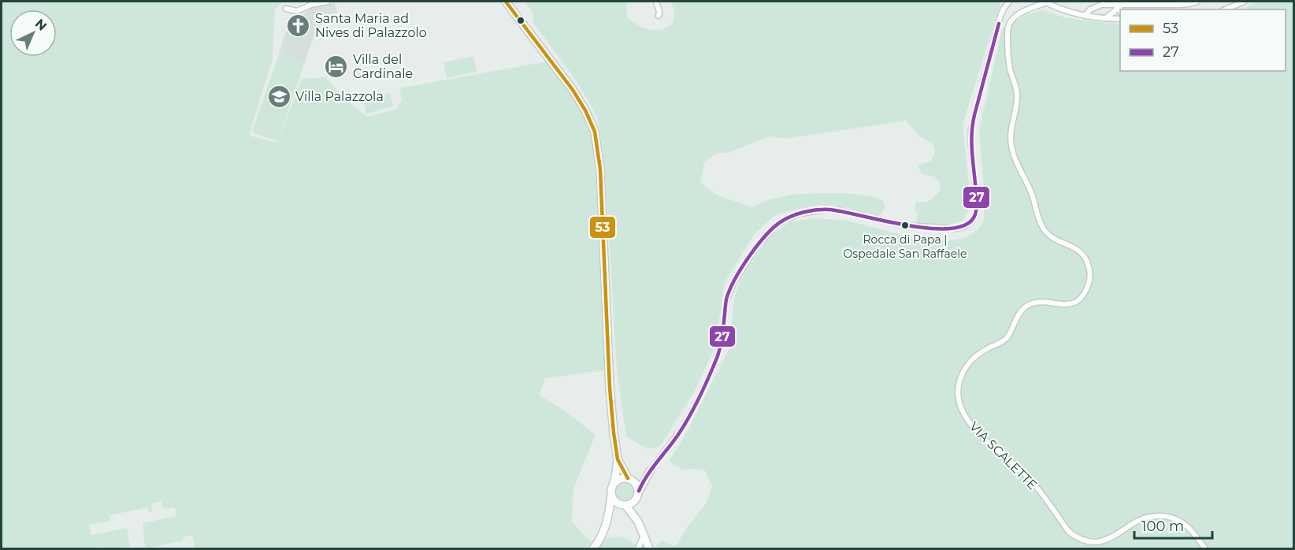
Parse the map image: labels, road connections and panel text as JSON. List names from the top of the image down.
{
  "streets": {
    "street": ["VIA SCALETTE"]
  },
  "places": {
    "church": ["Santa Maria ad Nives di Palazzolo"],
    "hotel": ["Villa del Cardinale"],
    "school or university": ["Villa Palazzola"],
    "other": ["Rocca di Papa | Ospedale San Raffaele"]
  },
  "lines": ["transit line 53", "transit line 27"],
  "legend": ["53", "27"],
  "scale_bar": "100 m",
  "north": "top right"
}
